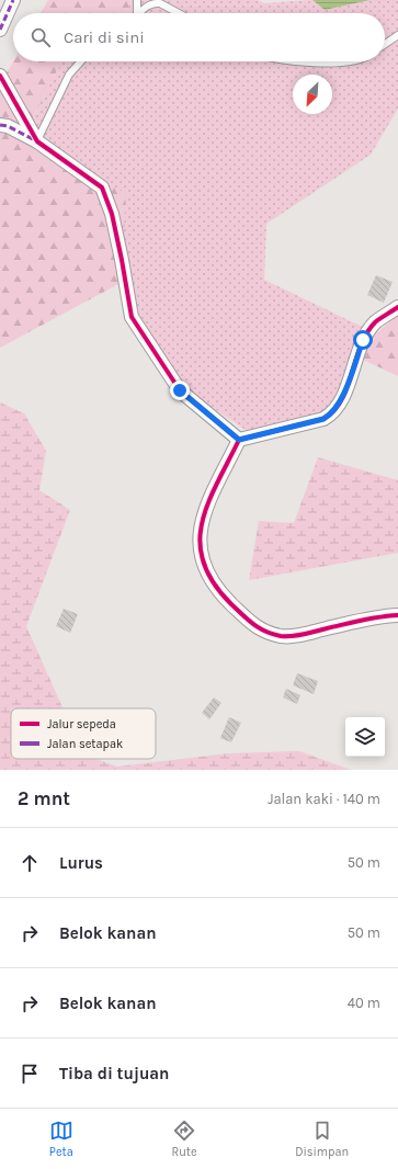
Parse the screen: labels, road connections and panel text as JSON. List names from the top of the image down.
{
  "legend": ["Jalur sepeda", "Jalan setapak"],
  "north": "bottom left",
  "page": {
    "search": "Cari di sini",
    "heading": ["2 mnt", "Jalan kaki · 140 m"],
    "list": [
      ["Lurus", "50 m"],
      ["Belok kanan", "50 m"],
      ["Belok kanan", "40 m"],
      "Tiba di tujuan"
    ],
    "nav": ["Peta", "Rute", "Disimpan"]
  }
}
